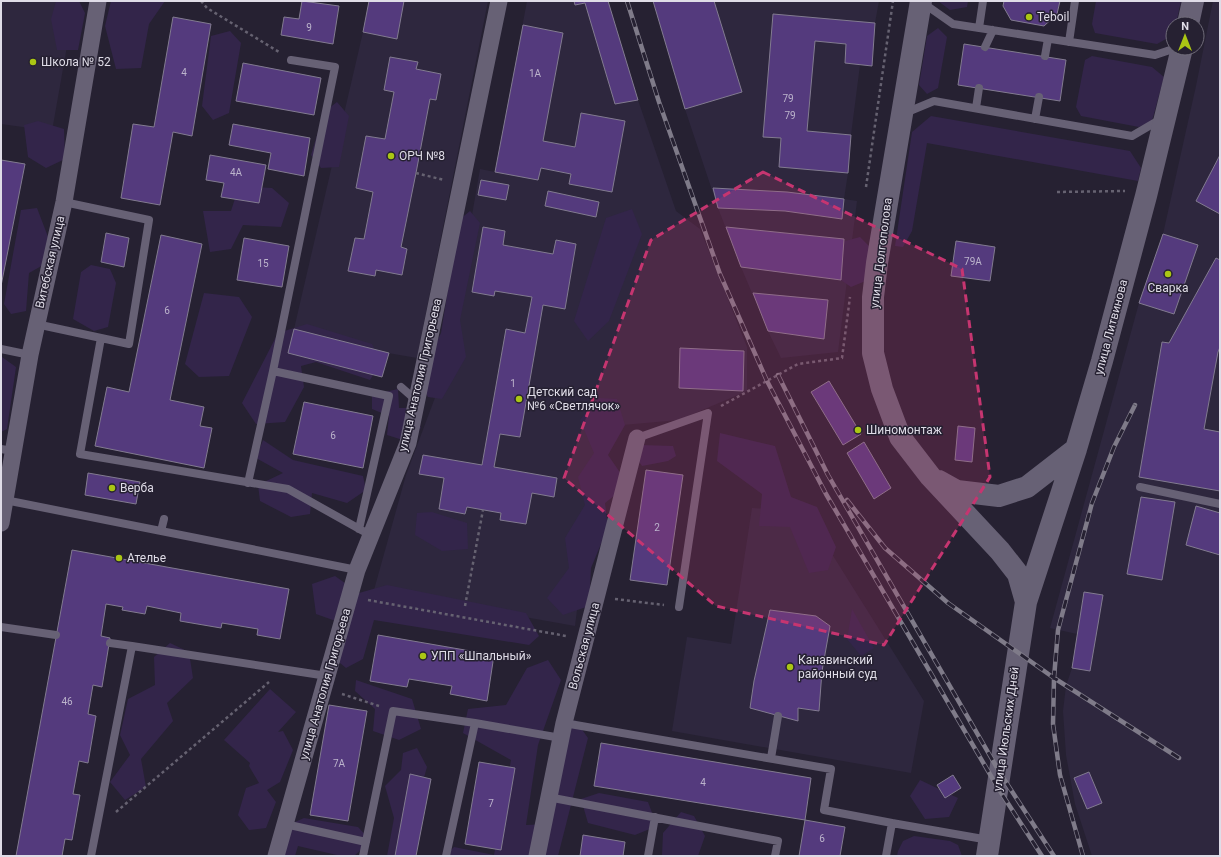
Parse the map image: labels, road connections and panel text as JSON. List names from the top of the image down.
{
  "streets": {
    "street": [
      "улица Долгополова",
      "Витебская улица",
      "улица Литвинова",
      "улица Анатолия Григорьева",
      "Вольская улица",
      "улица Июльских Дней"
    ]
  },
  "crossings": [
    ["улица Долгополова", "улица Литвинова"],
    ["улица Долгополова", "улица Июльских Дней"],
    ["улица Литвинова", "улица Июльских Дней"]
  ],
  "places": [
    "Teboil",
    "Школа № 52",
    "ОРЧ №8",
    "Сварка",
    "Детский сад №6 «Светлячок»",
    "Шиномонтаж",
    "Верба",
    "Ателье",
    "УПП «Шпальный»",
    "Канавинский районный суд"
  ],
  "house_numbers": [
    "9",
    "4",
    "1А",
    "79",
    "79",
    "4А",
    "79А",
    "15",
    "6",
    "1",
    "6",
    "2",
    "46",
    "7А",
    "4",
    "7",
    "6"
  ],
  "north": "top"
}
